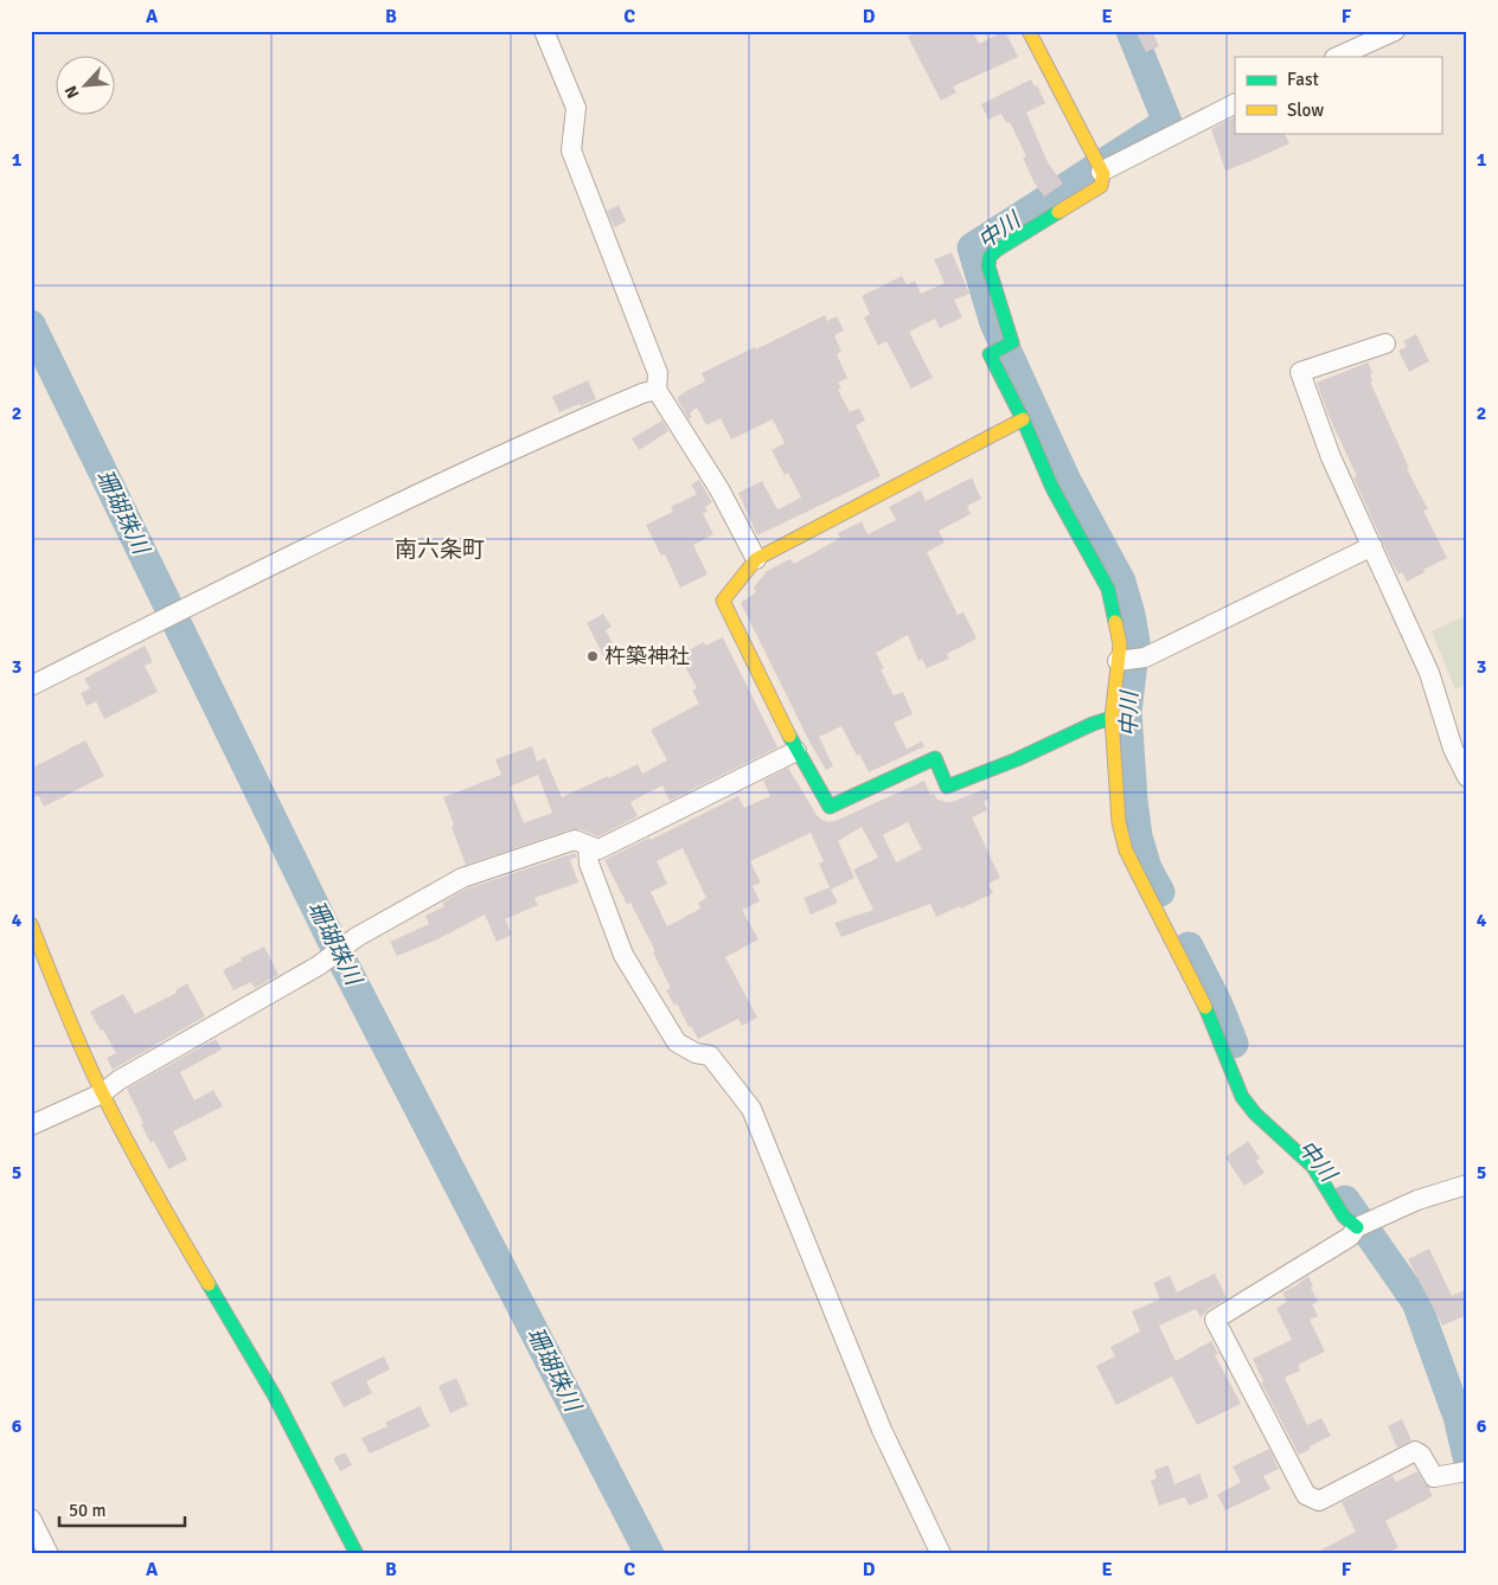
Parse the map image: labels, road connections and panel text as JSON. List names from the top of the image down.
{
  "districts": ["南六条町"],
  "water": ["中川", "珊瑚珠川"],
  "places": ["杵築神社"],
  "legend": ["Fast", "Slow"],
  "scale_bar": "50 m",
  "north": "bottom left",
  "grid": {
    "columns": [
      "A",
      "B",
      "C",
      "D",
      "E",
      "F"
    ],
    "rows": [
      "1",
      "2",
      "3",
      "4",
      "5",
      "6"
    ]
  }
}
